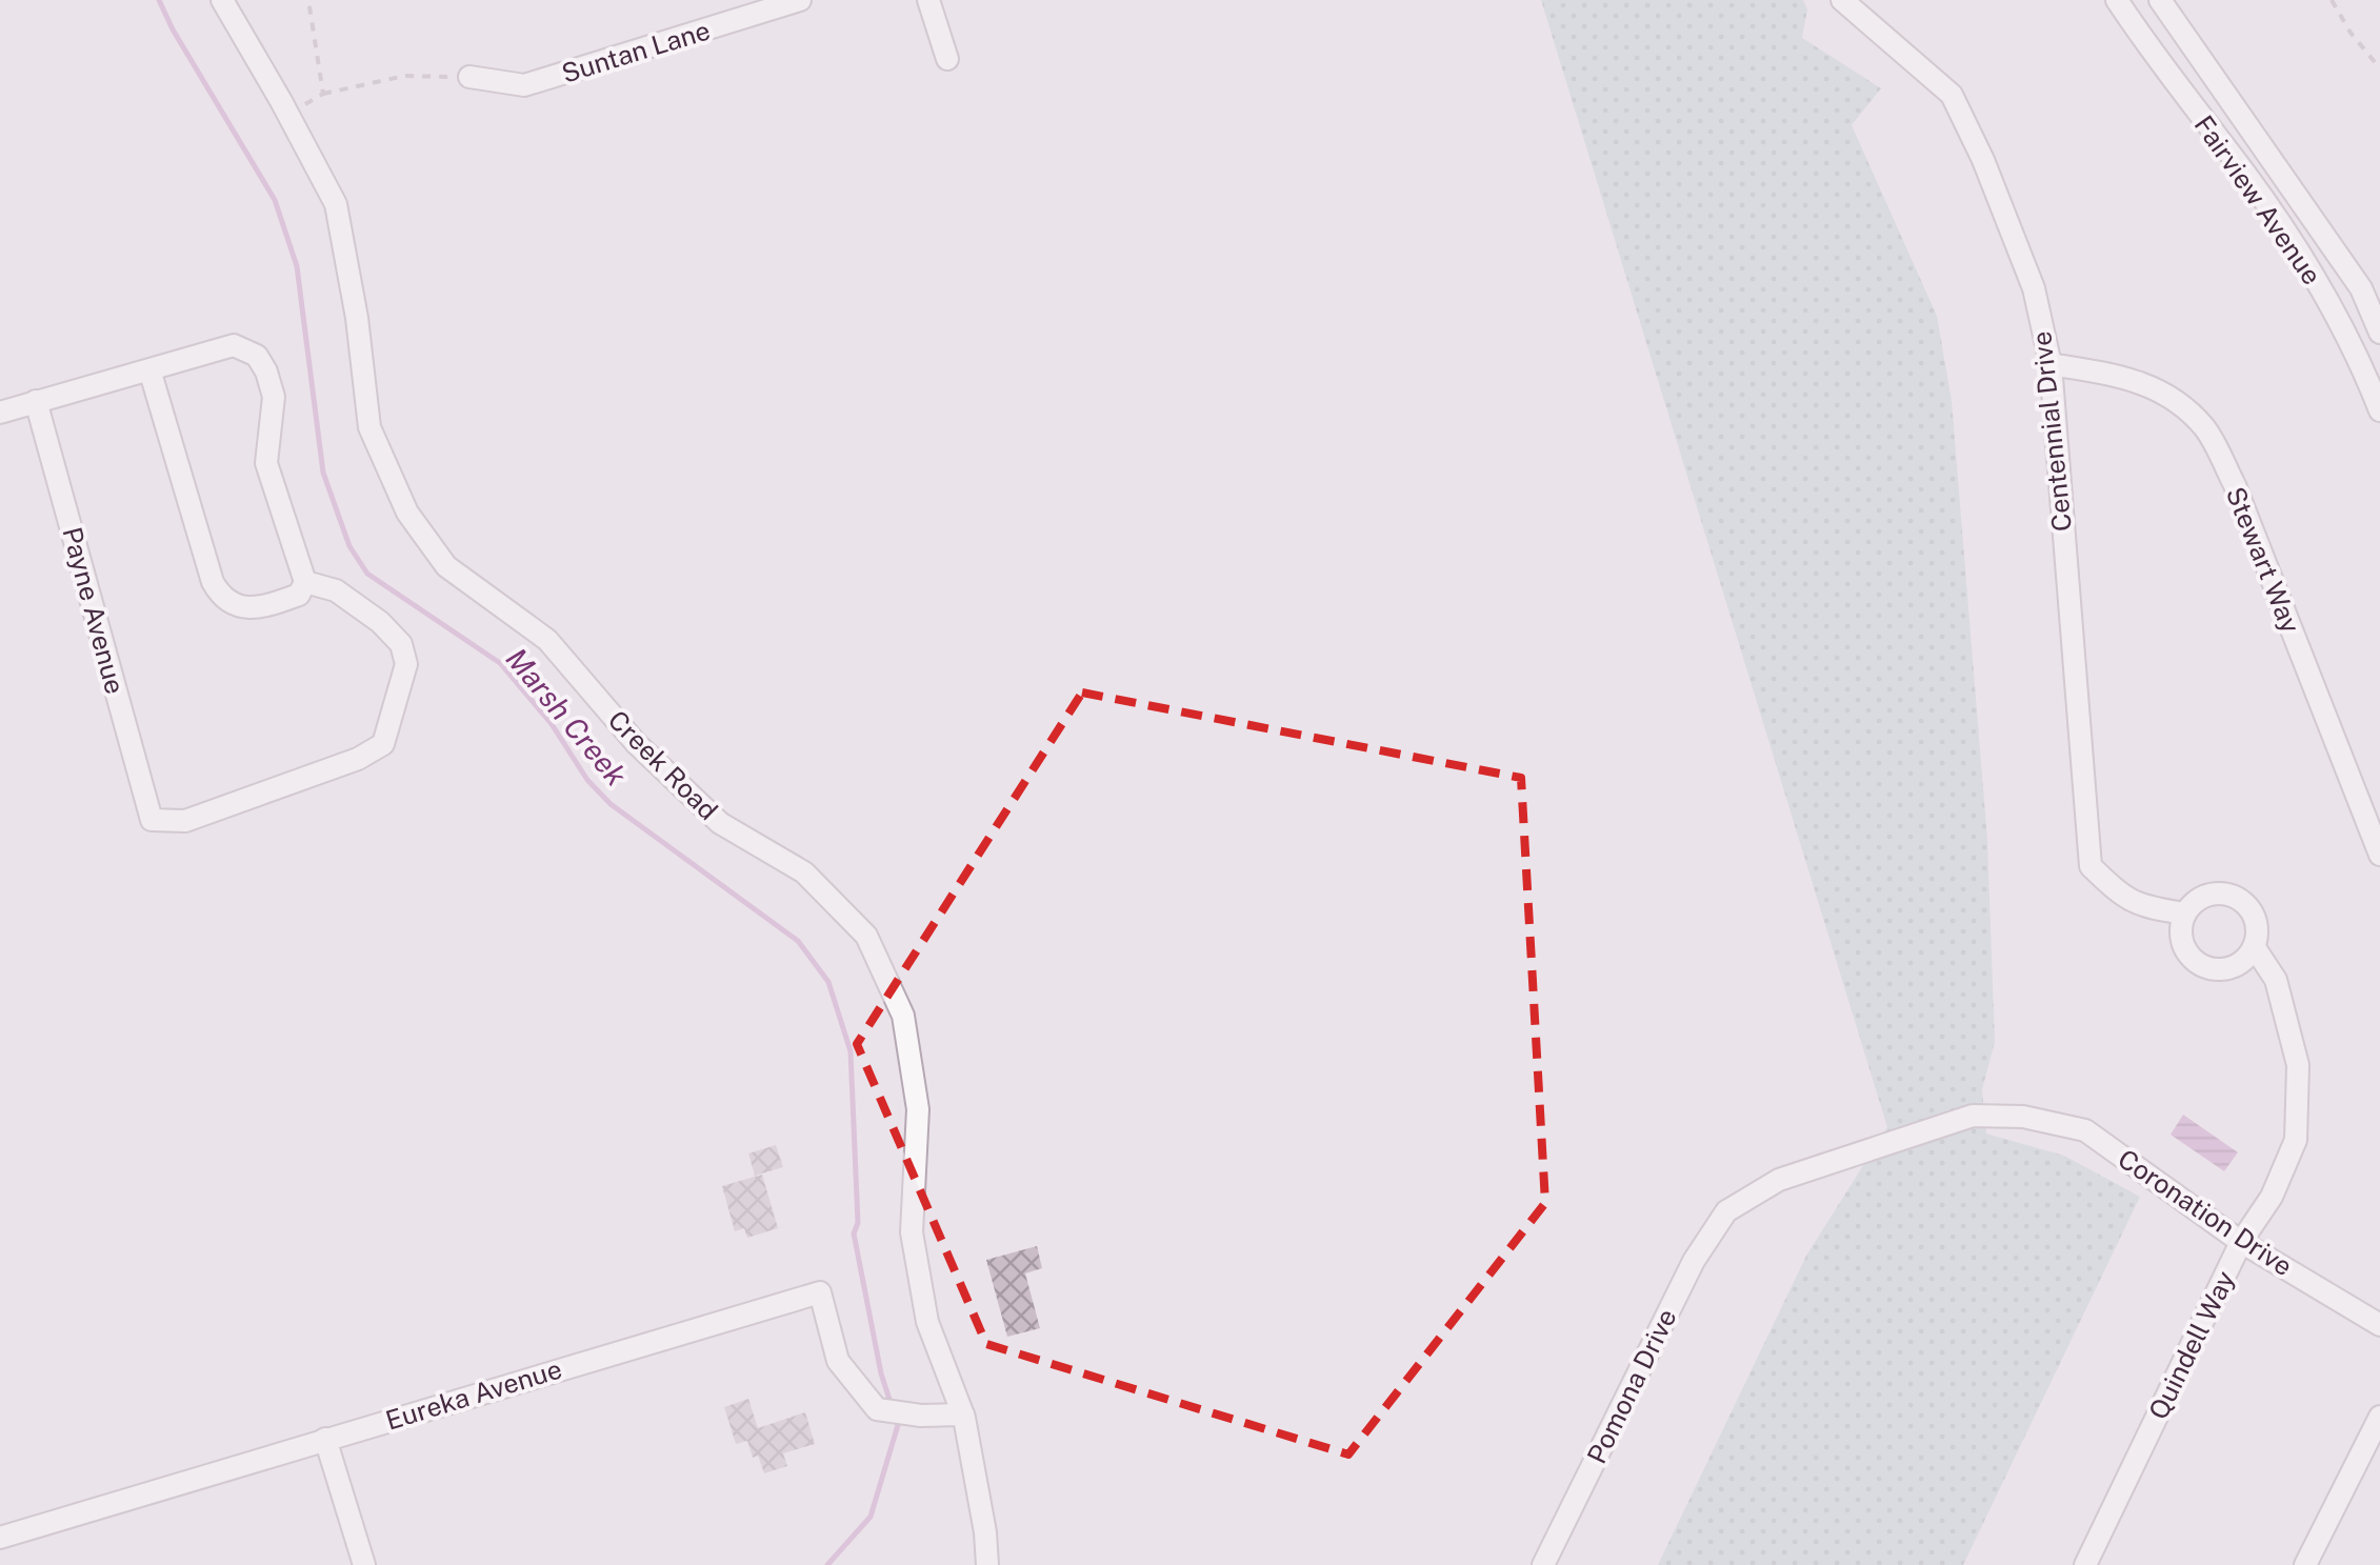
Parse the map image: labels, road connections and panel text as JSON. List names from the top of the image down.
{
  "streets": {
    "street": [
      "Suntan Lane",
      "Fairview Avenue",
      "Centennial Drive",
      "Stewart Way",
      "Payne Avenue",
      "Creek Road",
      "Coronation Drive",
      "Quindell Way",
      "Pomona Drive",
      "Eureka Avenue"
    ]
  },
  "crossings": [
    ["Centennial Drive", "Stewart Way"],
    ["Centennial Drive", "Quindell Way"],
    ["Creek Road", "Eureka Avenue"],
    ["Coronation Drive", "Quindell Way"],
    ["Coronation Drive", "Pomona Drive"]
  ],
  "water": ["Marsh Creek"]
}
